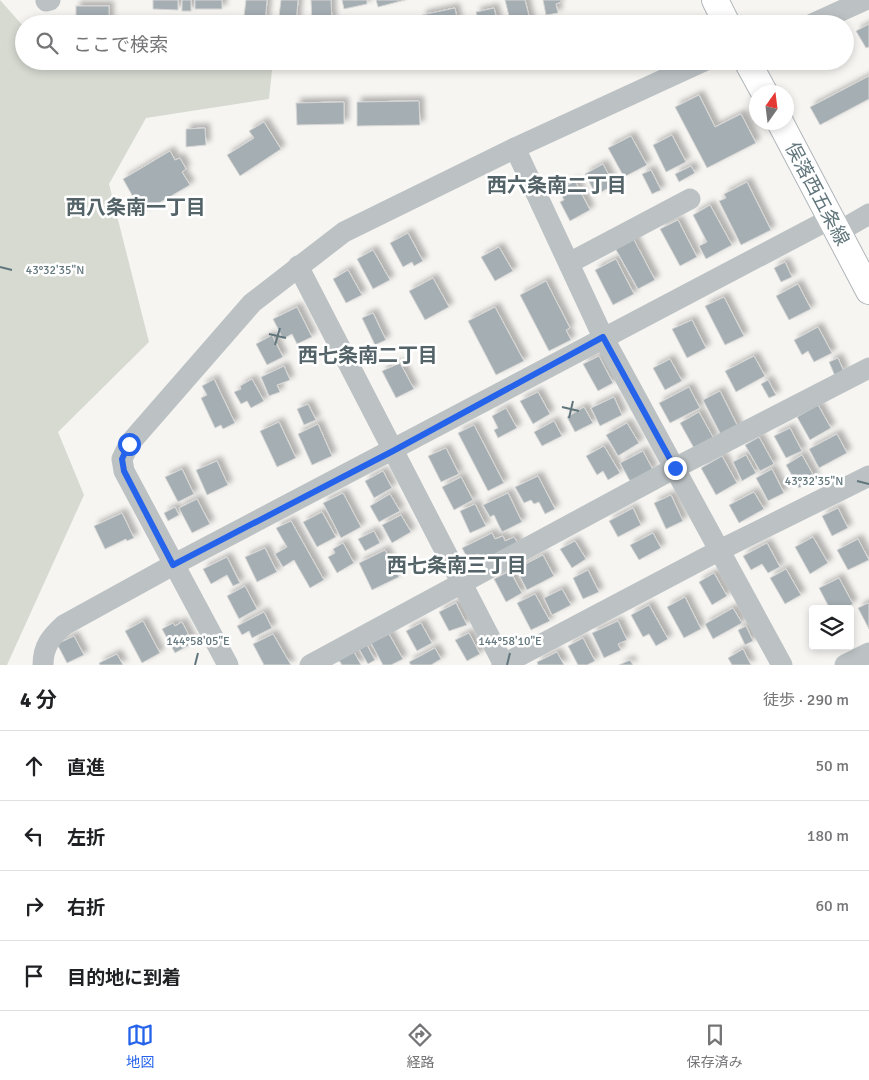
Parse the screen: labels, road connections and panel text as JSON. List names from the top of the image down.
{
  "streets": {
    "main road": ["俣落西五条線"]
  },
  "districts": [
    "西六条南二丁目",
    "西八条南一丁目",
    "西七条南二丁目",
    "西七条南三丁目"
  ],
  "north": "top",
  "page": {
    "search": "ここで検索",
    "heading": ["4 分", "徒歩 · 290 m"],
    "list": [
      ["直進", "50 m"],
      ["左折", "180 m"],
      ["右折", "60 m"],
      "目的地に到着"
    ],
    "nav": ["地図", "経路", "保存済み"]
  },
  "coordinates": ["43°32'35\"N", "144°58'05\"E", "144°58'10\"E"]
}
